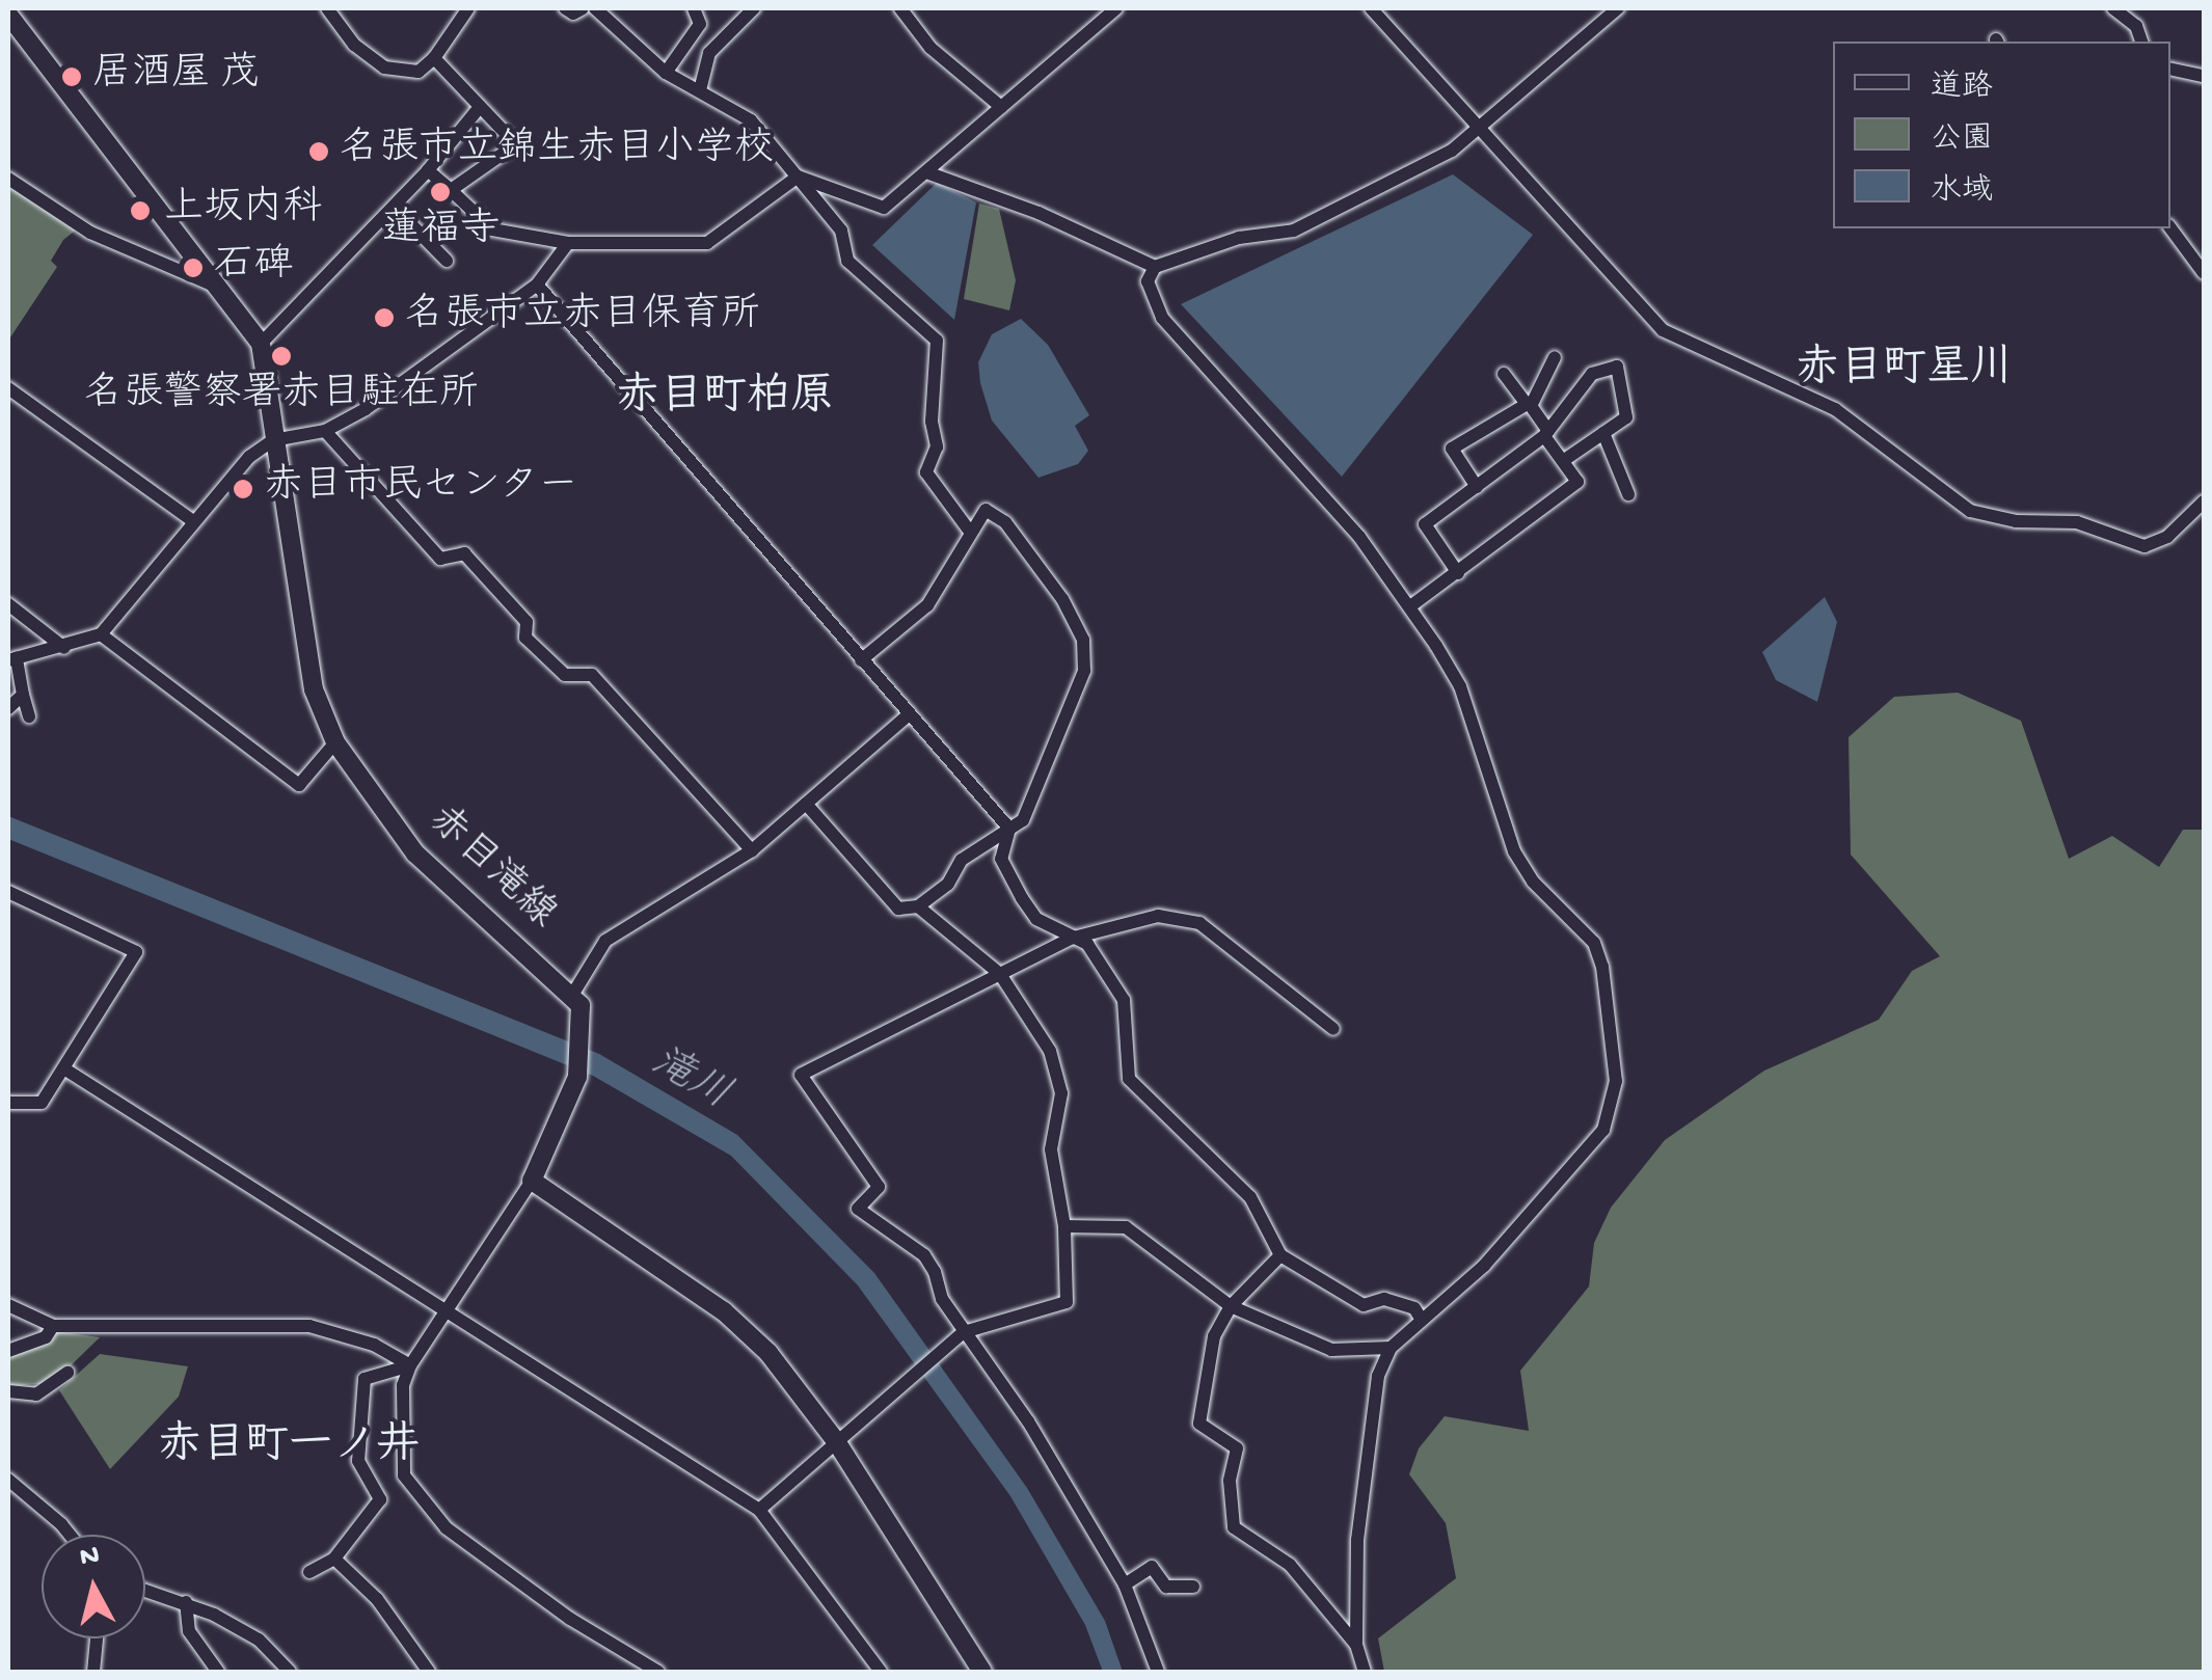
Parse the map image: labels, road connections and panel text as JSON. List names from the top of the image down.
{
  "streets": {
    "main road": ["赤目滝線"]
  },
  "districts": ["赤目町星川", "赤目町柏原", "赤目町一ノ井"],
  "water": ["滝川"],
  "places": [
    "居酒屋 茂",
    "名張市立錦生赤目小学校",
    "蓮福寺",
    "上坂内科",
    "石碑",
    "名張市立赤目保育所",
    "名張警察署赤目駐在所",
    "赤目市民センター"
  ],
  "legend": ["道路", "公園", "水域"],
  "north": "top"
}
